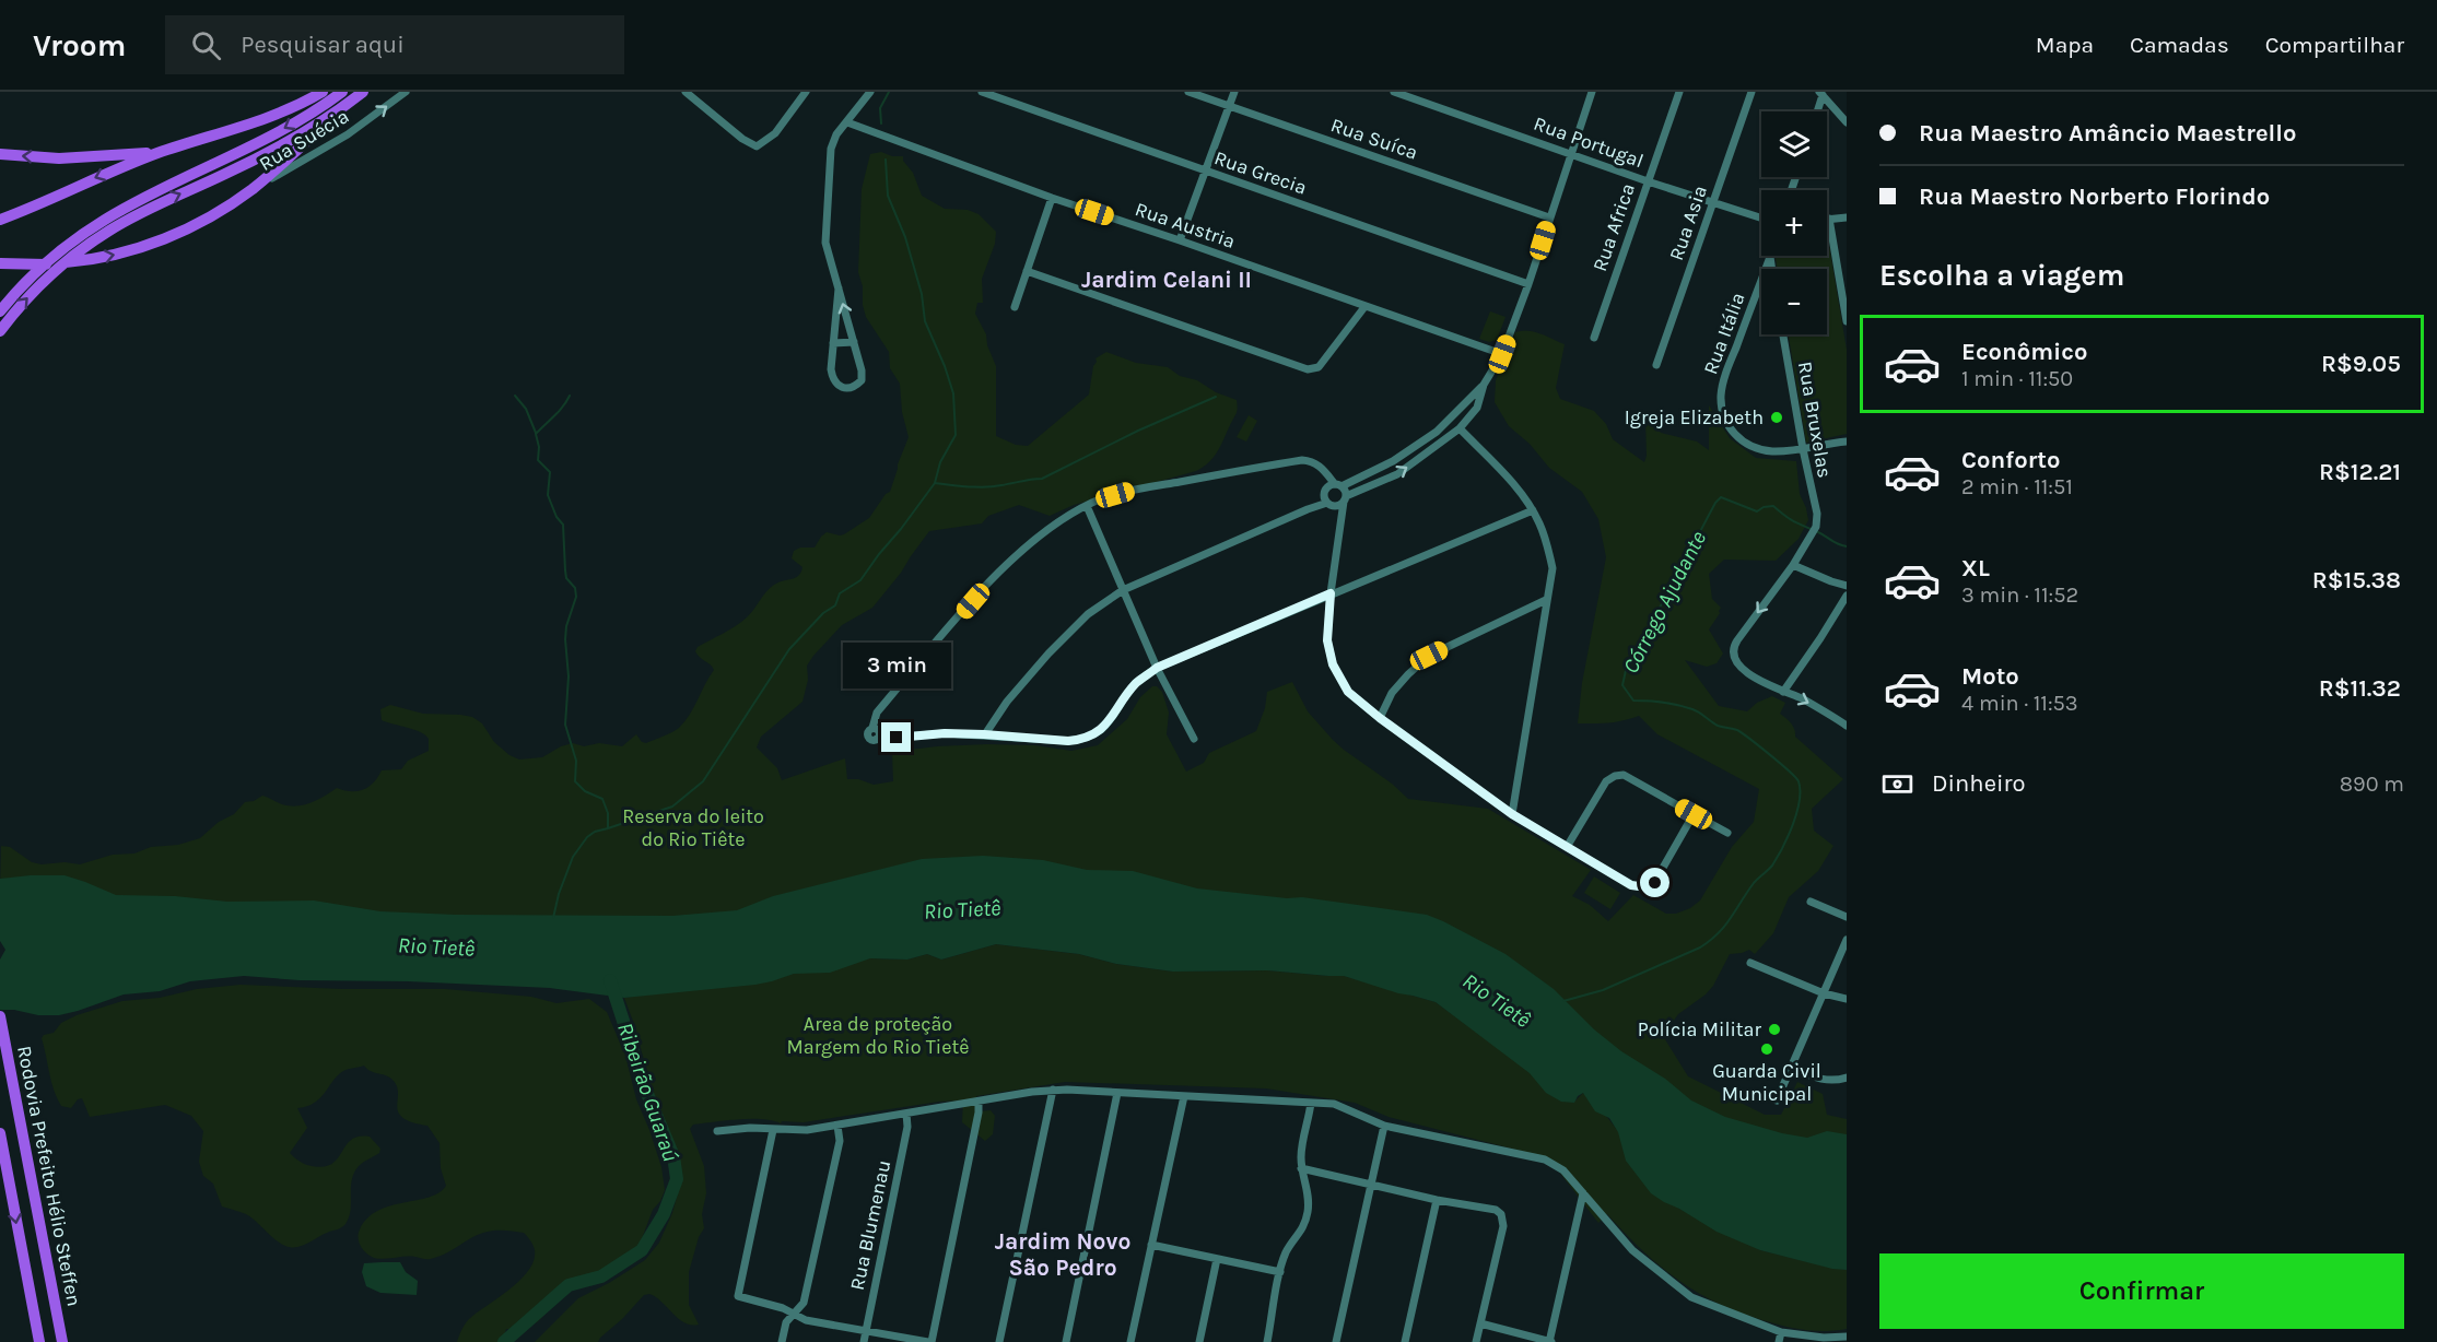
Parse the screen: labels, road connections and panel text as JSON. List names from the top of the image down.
{
  "streets": {
    "highway": ["Rodovia Prefeito Hélio Steffen"],
    "street": [
      "Rua Suíca",
      "Rua Suécia",
      "Rua Portugal",
      "Rua Grecia",
      "Rua Asia",
      "Rua Austria",
      "Rua Africa",
      "Rua Itália",
      "Rua Bruxelas",
      "Rua Blumenau"
    ]
  },
  "crossings": [
    ["Rua Portugal", "Rua Asia"],
    ["Rua Portugal", "Rua Africa"],
    ["Rua Itália", "Rua Bruxelas"]
  ],
  "one_way": ["Rua Suécia"],
  "districts": ["Jardim Celani II", "Jardim Novo São Pedro"],
  "water": ["Córrego Ajudante", "Rio Tietê", "Ribeirão Guaraú"],
  "parks": ["Reserva do leito do Rio Tiête", "Area de proteção Margem do Rio Tietê"],
  "places": ["Igreja Elizabeth", "Polícia Militar", "Guarda Civil Municipal"],
  "page": {
    "header": "Vroom",
    "search": "Pesquisar aqui",
    "nav": ["Mapa", "Camadas", "Compartilhar"],
    "banner": ["Rua Maestro Amâncio Maestrello", "Rua Maestro Norberto Florindo"],
    "map_buttons": ["+", "−"],
    "heading": "Escolha a viagem",
    "list": [
      {
        "name": "Econômico",
        "note": "1 min · 11:50",
        "value": "R$9.05"
      },
      {
        "name": "Conforto",
        "note": "2 min · 11:51",
        "value": "R$12.21"
      },
      {
        "name": "XL",
        "note": "3 min · 11:52",
        "value": "R$15.38"
      },
      {
        "name": "Moto",
        "note": "4 min · 11:53",
        "value": "R$11.32"
      }
    ],
    "bubble": "3 min",
    "pay": ["Dinheiro", "890 m"],
    "buttons": "Confirmar"
  }
}
